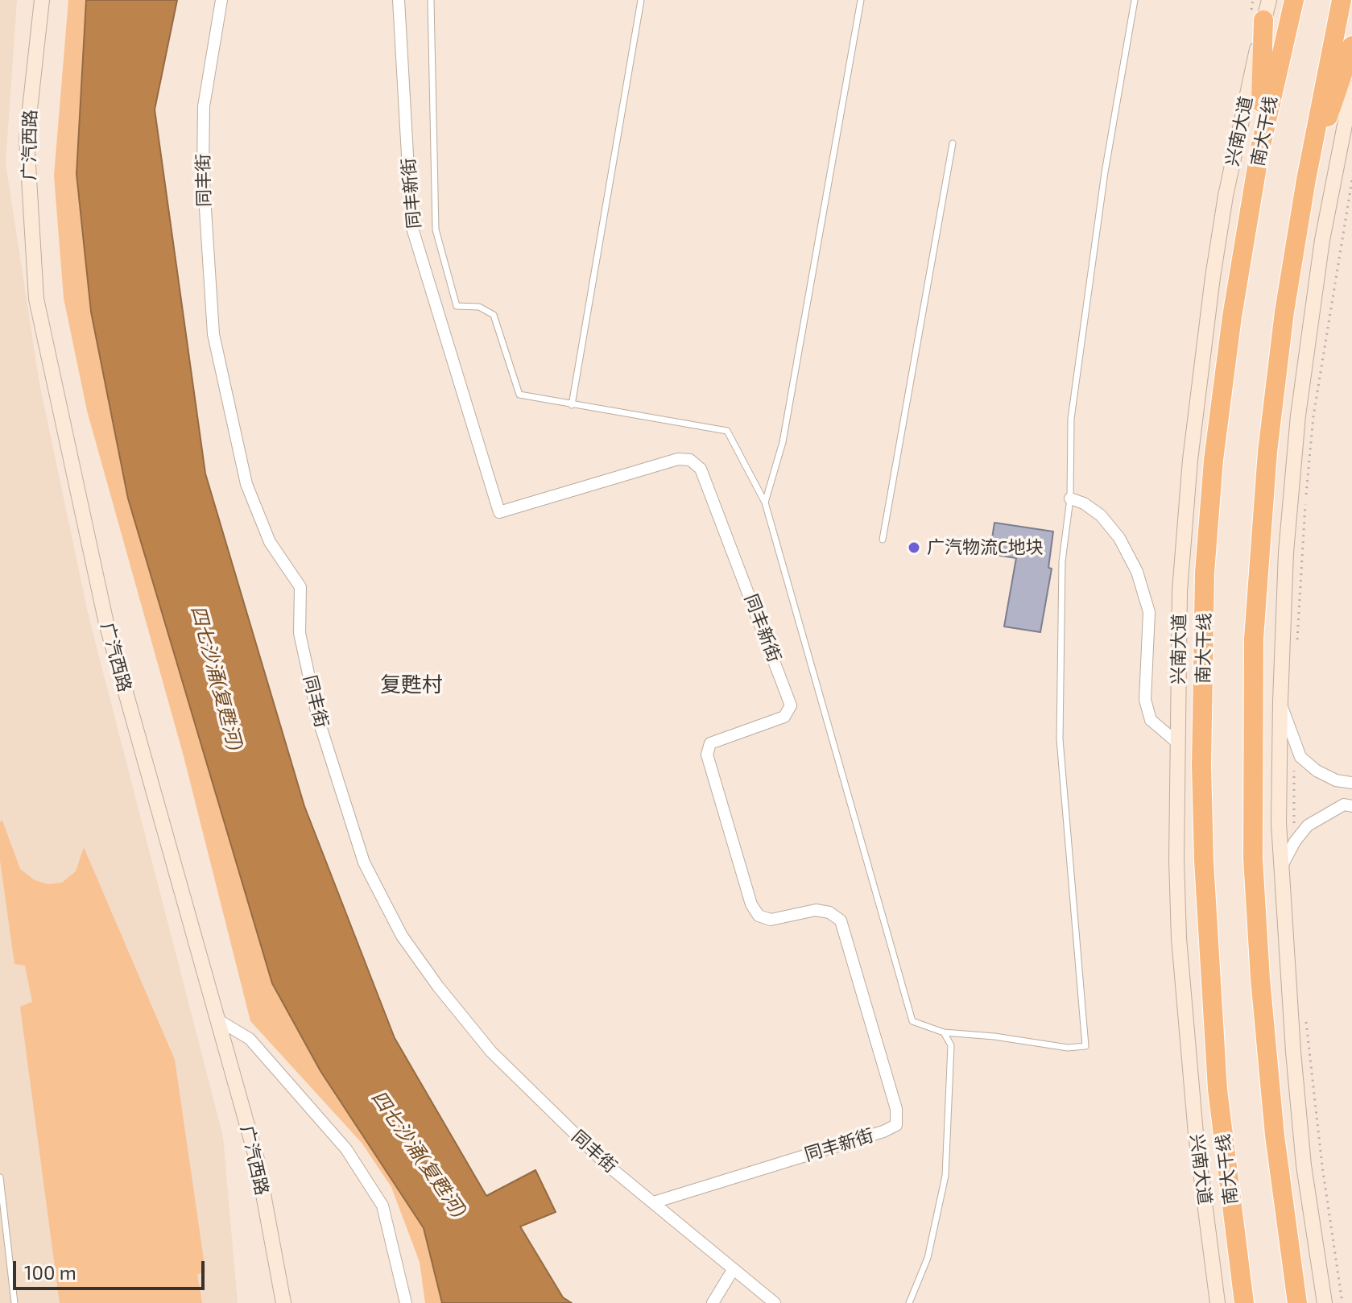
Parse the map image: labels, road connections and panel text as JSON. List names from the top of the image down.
{
  "streets": {
    "highway": ["南大干线"],
    "main road": ["兴南大道", "广汽西路"],
    "street": ["同丰街", "同丰新街"]
  },
  "crossings": [
    ["同丰街", "同丰新街"]
  ],
  "districts": ["复甦村"],
  "water": ["四七沙涌(复甦河)"],
  "places": ["广汽物流C地块"],
  "scale_bar": "100 m"
}
